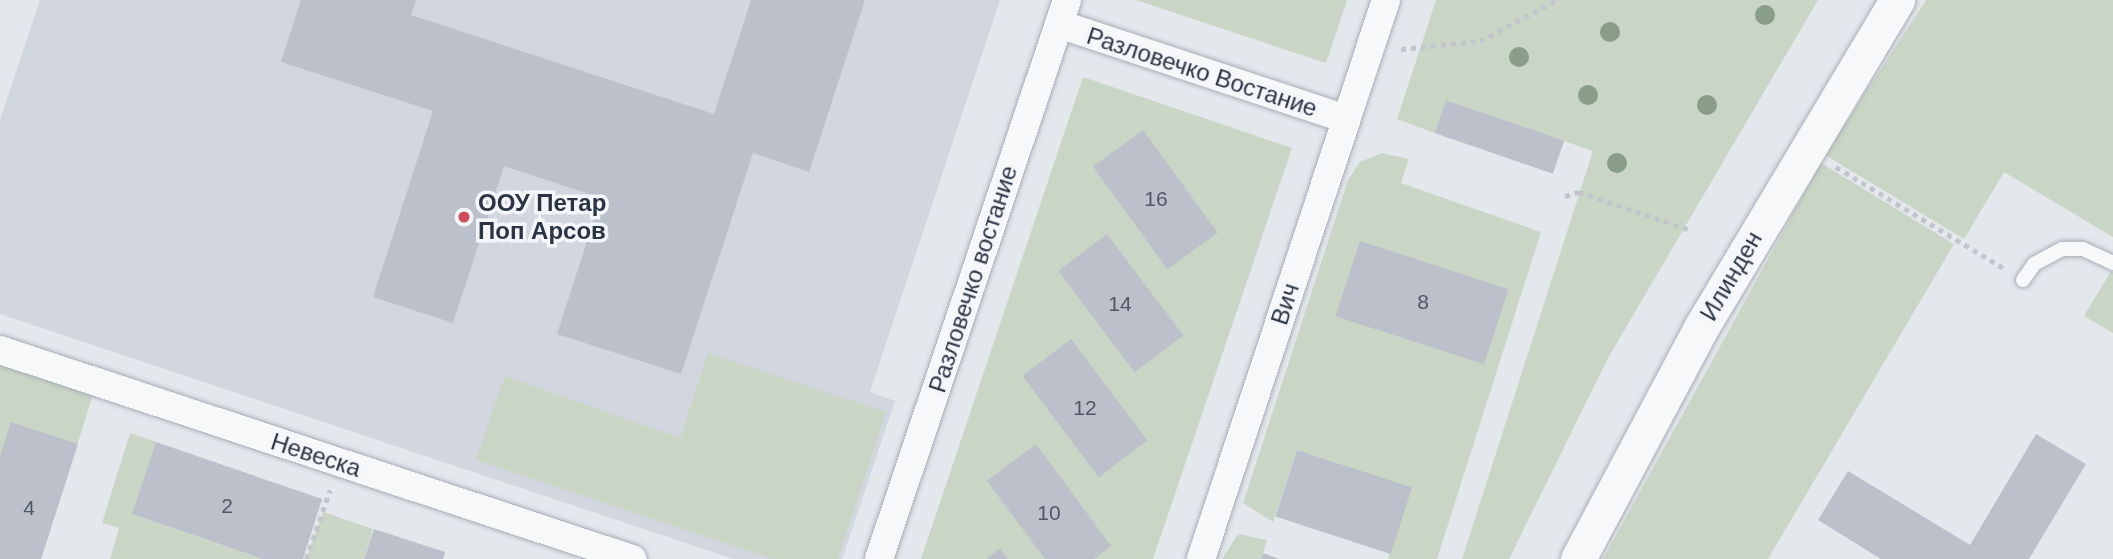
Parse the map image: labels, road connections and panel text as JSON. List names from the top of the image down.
{
  "streets": {
    "street": [
      "Разловечко Востание",
      "Илинден",
      "Разловечко востание",
      "Вич",
      "Невеска"
    ]
  },
  "crossings": [
    ["Разловечко Востание", "Разловечко востание"],
    ["Разловечко Востание", "Вич"]
  ],
  "places": ["ООУ Петар Поп Арсов"],
  "house_numbers": [
    "16",
    "8",
    "14",
    "12",
    "2",
    "4",
    "10"
  ]
}
